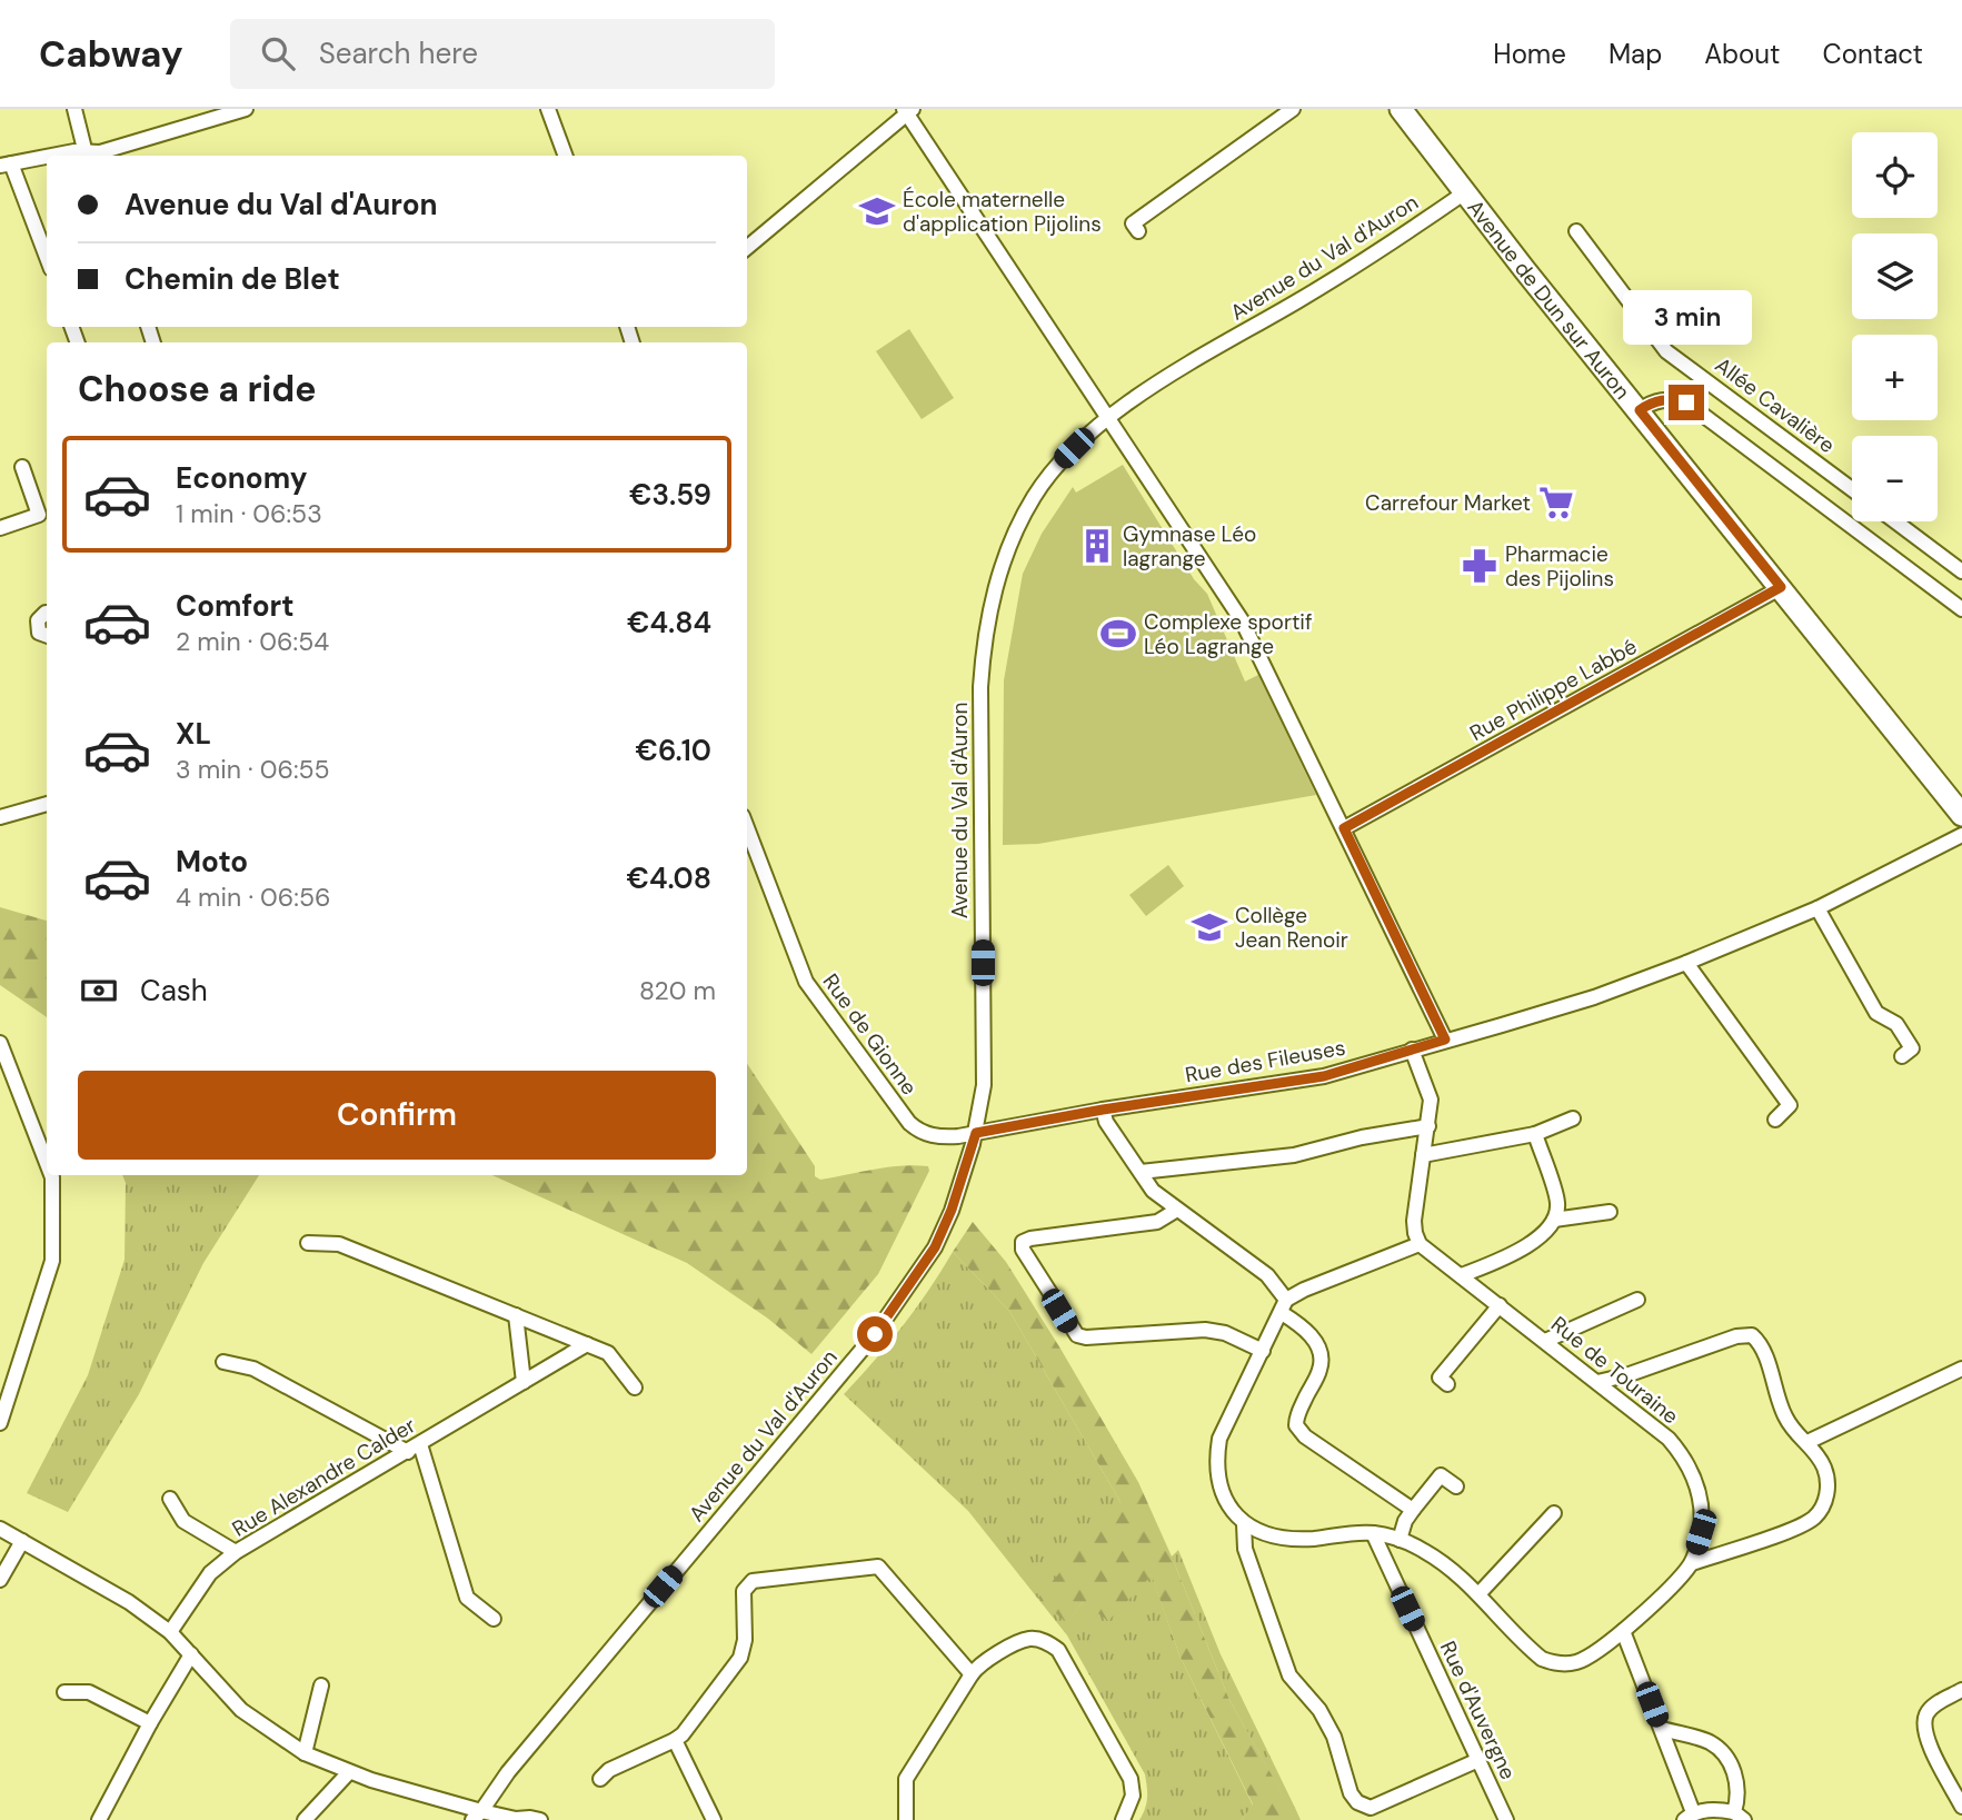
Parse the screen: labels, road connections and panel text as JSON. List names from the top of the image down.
{
  "streets": {
    "main road": ["Avenue de Dun sur Auron"],
    "street": [
      "Avenue du Val d'Auron",
      "Allée Cavalière",
      "Rue Philippe Labbé",
      "Rue de Gionne",
      "Rue des Fileuses",
      "Rue de Touraine",
      "Rue Alexandre Calder",
      "Rue d'Auvergne"
    ]
  },
  "crossings": [
    ["Avenue du Val d'Auron", "Avenue de Dun sur Auron"],
    ["Avenue du Val d'Auron", "Rue de Gionne"],
    ["Avenue du Val d'Auron", "Rue des Fileuses"],
    ["Avenue de Dun sur Auron", "Rue Philippe Labbé"],
    ["Rue de Gionne", "Rue des Fileuses"],
    ["Rue de Touraine", "Rue d'Auvergne"]
  ],
  "places": {
    "school or university": ["École maternelle d'application Pijolins", "Collège Jean Renoir"],
    "supermarket": ["Carrefour Market"],
    "building": ["Gymnase Léo lagrange"],
    "pharmacy": ["Pharmacie des Pijolins"],
    "sports": ["Complexe sportif Léo Lagrange"]
  },
  "page": {
    "header": "Cabway",
    "search": "Search here",
    "nav": [
      "Home",
      "Map",
      "About",
      "Contact"
    ],
    "map_buttons": ["+", "−"],
    "banner": ["Avenue du Val d'Auron", "Chemin de Blet"],
    "bubble": "3 min",
    "heading": "Choose a ride",
    "list": [
      {
        "name": "Economy",
        "note": "1 min · 06:53",
        "value": "€3.59"
      },
      {
        "name": "Comfort",
        "note": "2 min · 06:54",
        "value": "€4.84"
      },
      {
        "name": "XL",
        "note": "3 min · 06:55",
        "value": "€6.10"
      },
      {
        "name": "Moto",
        "note": "4 min · 06:56",
        "value": "€4.08"
      }
    ],
    "pay": ["Cash", "820 m"],
    "buttons": "Confirm"
  }
}
